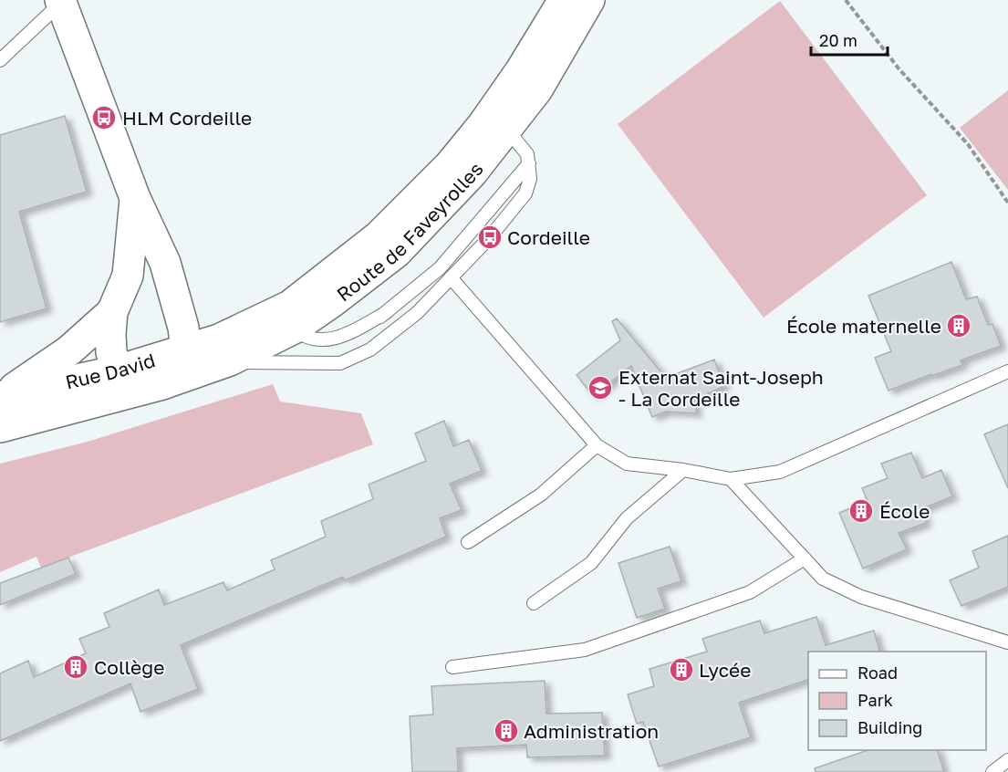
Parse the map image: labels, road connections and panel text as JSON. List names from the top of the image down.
{
  "streets": {
    "main road": ["Route de Faveyrolles", "Rue David"]
  },
  "crossings": [
    ["Route de Faveyrolles", "Rue David"]
  ],
  "places": {
    "bus stop": ["HLM Cordeille", "Cordeille"],
    "building": [
      "École maternelle",
      "École",
      "Collège",
      "Lycée",
      "Administration"
    ],
    "school or university": ["Externat Saint-Joseph - La Cordeille"]
  },
  "legend": ["Road", "Park", "Building"],
  "scale_bar": "20 m"
}
